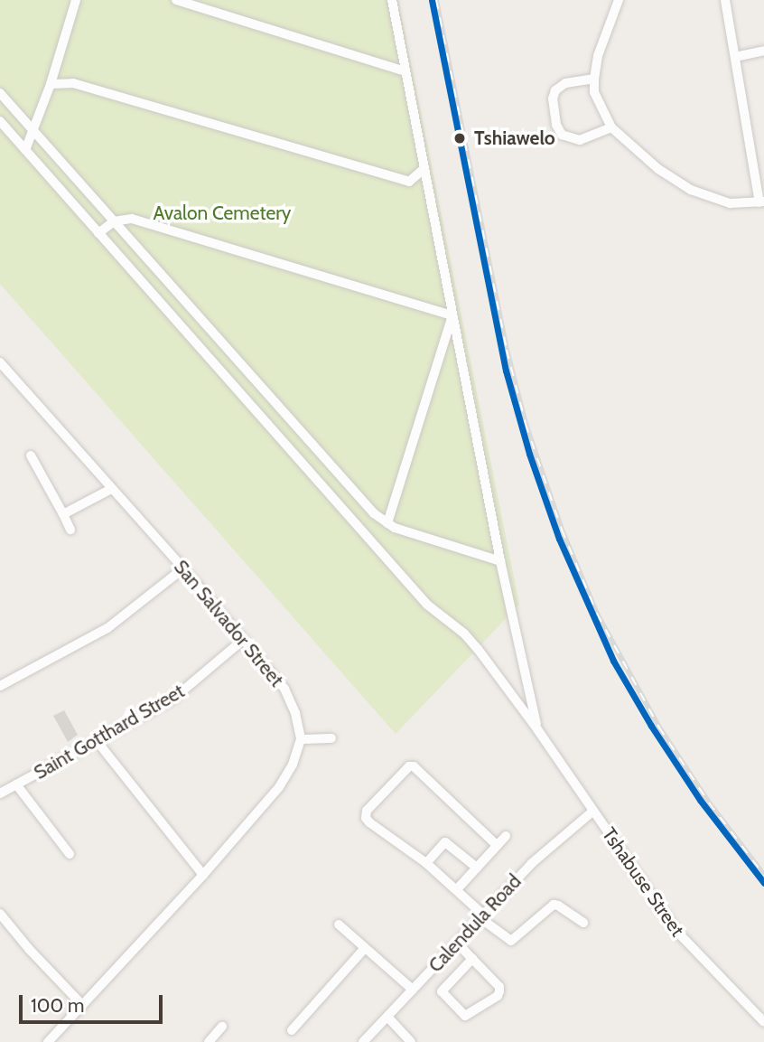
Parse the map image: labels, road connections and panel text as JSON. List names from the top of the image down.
{
  "streets": {
    "street": [
      "San Salvador Street",
      "Saint Gotthard Street",
      "Tshabuse Street",
      "Calendula Road"
    ]
  },
  "crossings": [
    ["San Salvador Street", "Saint Gotthard Street"],
    ["Tshabuse Street", "Calendula Road"]
  ],
  "parks": ["Avalon Cemetery"],
  "places": ["Tshiawelo"],
  "scale_bar": "100 m"
}
